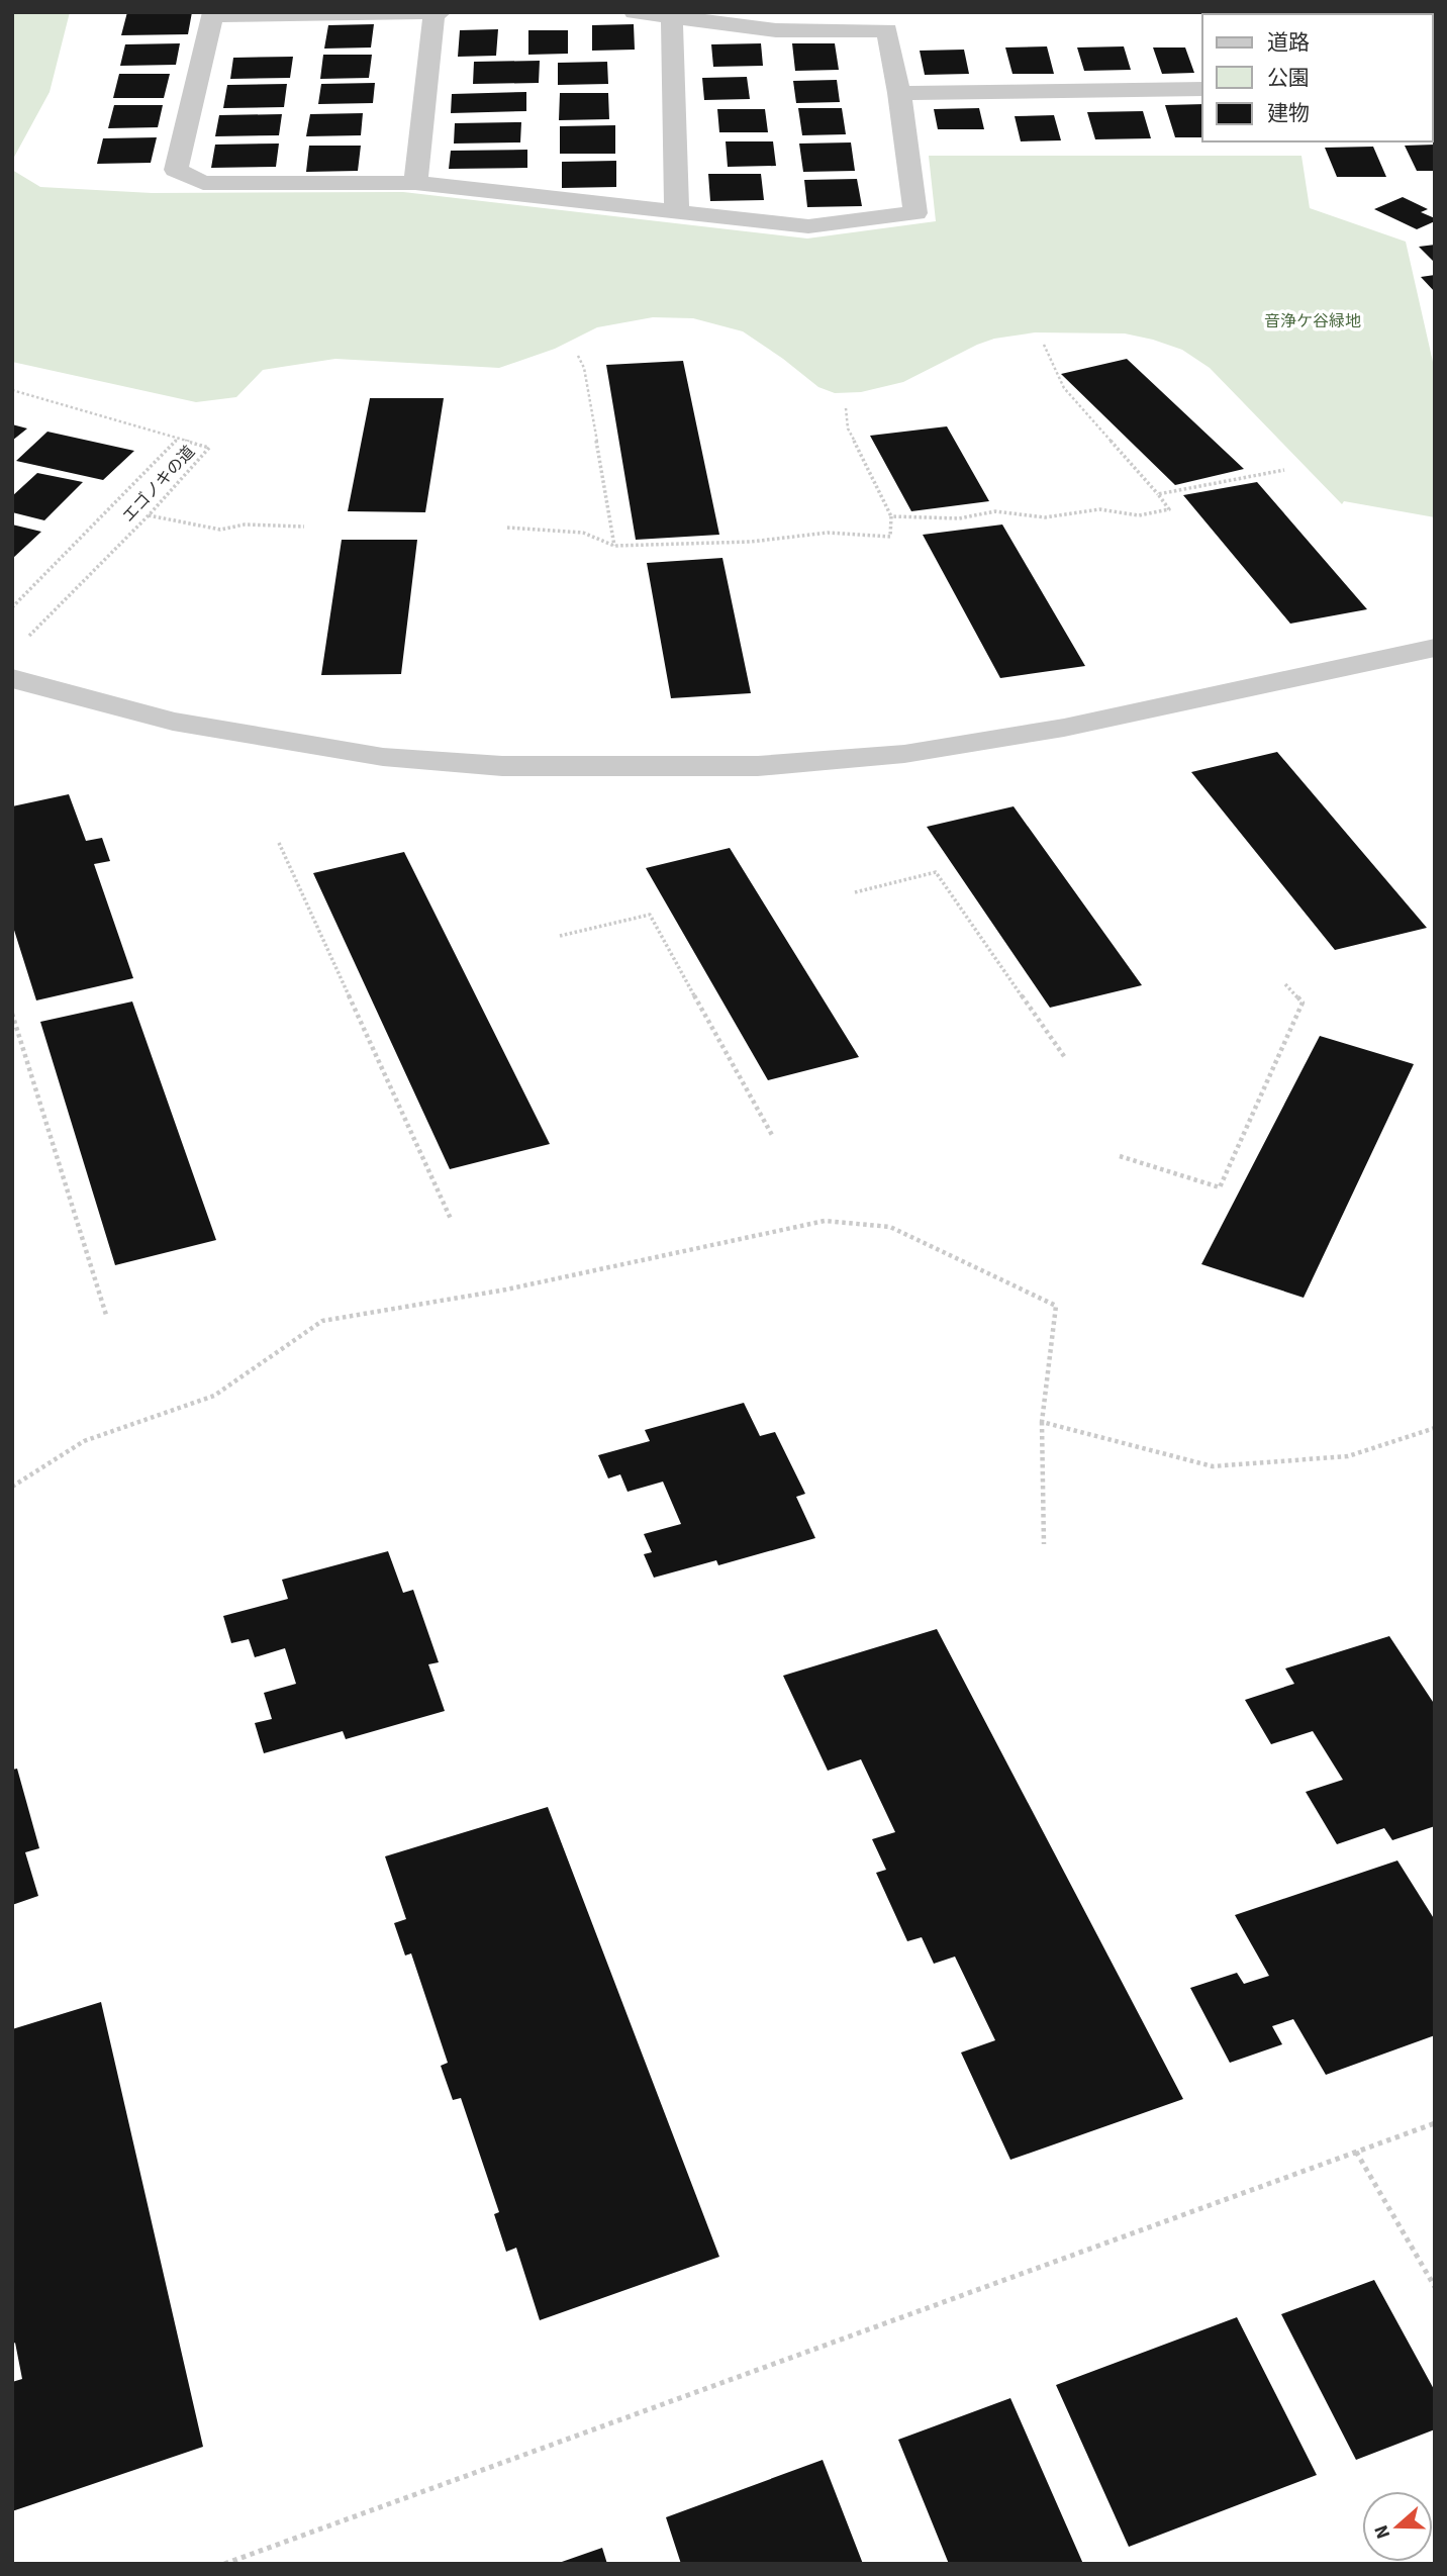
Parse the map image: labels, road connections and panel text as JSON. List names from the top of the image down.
{
  "streets": {
    "path": ["エゴノキの道"]
  },
  "parks": ["音浄ケ谷緑地"],
  "legend": ["道路", "公園", "建物"],
  "north": "left"
}
